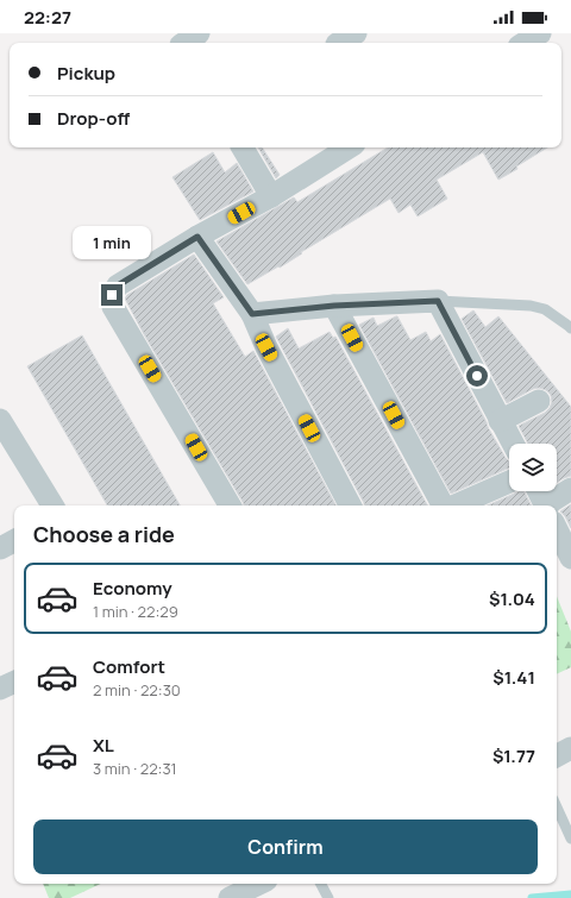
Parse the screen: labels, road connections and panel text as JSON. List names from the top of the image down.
{
  "page": {
    "status": "22:27",
    "banner": ["Pickup", "Drop-off"],
    "bubble": "1 min",
    "heading": "Choose a ride",
    "list": [
      {
        "name": "Economy",
        "note": "1 min · 22:29",
        "value": "$1.04"
      },
      {
        "name": "Comfort",
        "note": "2 min · 22:30",
        "value": "$1.41"
      },
      {
        "name": "XL",
        "note": "3 min · 22:31",
        "value": "$1.77"
      }
    ],
    "buttons": "Confirm"
  }
}
